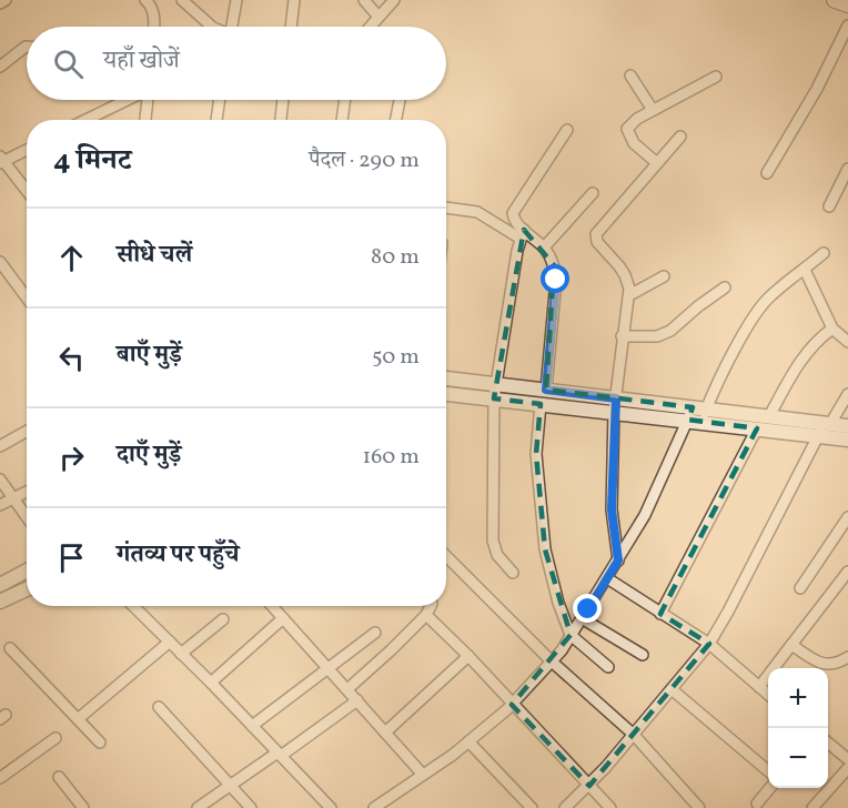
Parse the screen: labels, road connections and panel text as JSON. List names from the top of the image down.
{
  "page": {
    "search": "यहाँ खोजें",
    "heading": ["4 मिनट", "पैदल · 290 m"],
    "list": [
      ["सीधे चलें", "80 m"],
      ["बाएँ मुड़ें", "50 m"],
      ["दाएँ मुड़ें", "160 m"],
      "गंतव्य पर पहुँचे"
    ],
    "map_buttons": ["+", "−"]
  }
}
